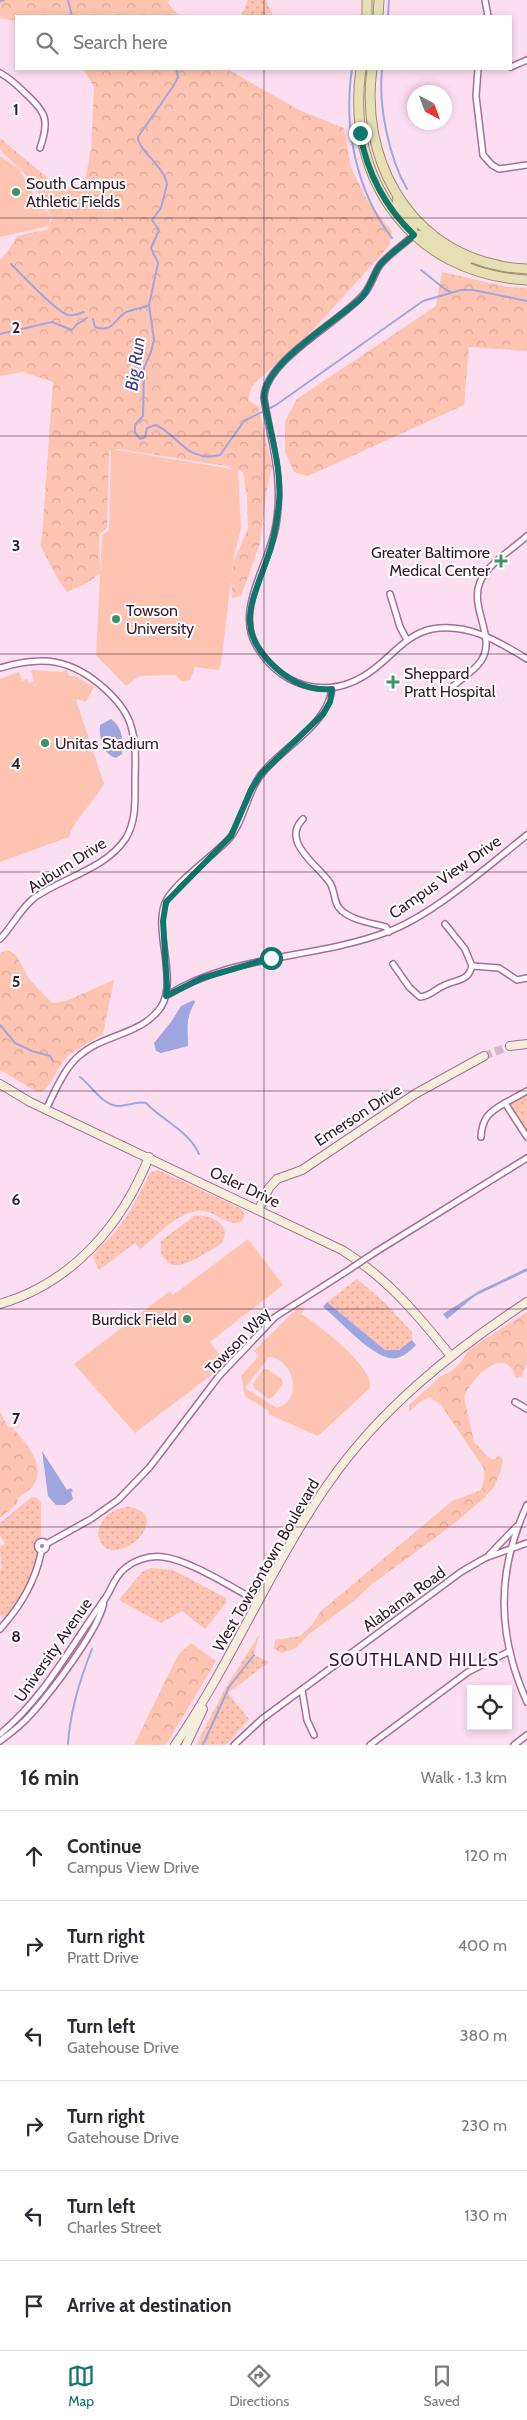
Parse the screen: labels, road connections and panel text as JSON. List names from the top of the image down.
{
  "streets": {
    "street": [
      "Auburn Drive",
      "Campus View Drive",
      "Emerson Drive",
      "Osler Drive",
      "Towson Way",
      "West Towsontown Boulevard",
      "Alabama Road",
      "University Avenue"
    ]
  },
  "crossings": [
    ["Campus View Drive", "Osler Drive"],
    ["Emerson Drive", "Osler Drive"],
    ["Osler Drive", "West Towsontown Boulevard"],
    ["West Towsontown Boulevard", "University Avenue"]
  ],
  "districts": ["SOUTHLAND HILLS"],
  "water": ["Big Run"],
  "places": {
    "other": [
      "South Campus Athletic Fields",
      "Towson University",
      "Unitas Stadium",
      "Burdick Field"
    ],
    "health": ["Greater Baltimore Medical Center", "Sheppard Pratt Hospital"]
  },
  "north": "bottom right",
  "page": {
    "search": "Search here",
    "heading": ["16 min", "Walk · 1.3 km"],
    "list": [
      ["Continue", "Campus View Drive", "120 m"],
      ["Turn right", "Pratt Drive", "400 m"],
      ["Turn left", "Gatehouse Drive", "380 m"],
      ["Turn right", "Gatehouse Drive", "230 m"],
      ["Turn left", "Charles Street", "130 m"],
      "Arrive at destination"
    ],
    "nav": ["Map", "Directions", "Saved"]
  },
  "grid": {
    "rows": [
      "1",
      "2",
      "3",
      "4",
      "5",
      "6",
      "7",
      "8"
    ]
  }
}
